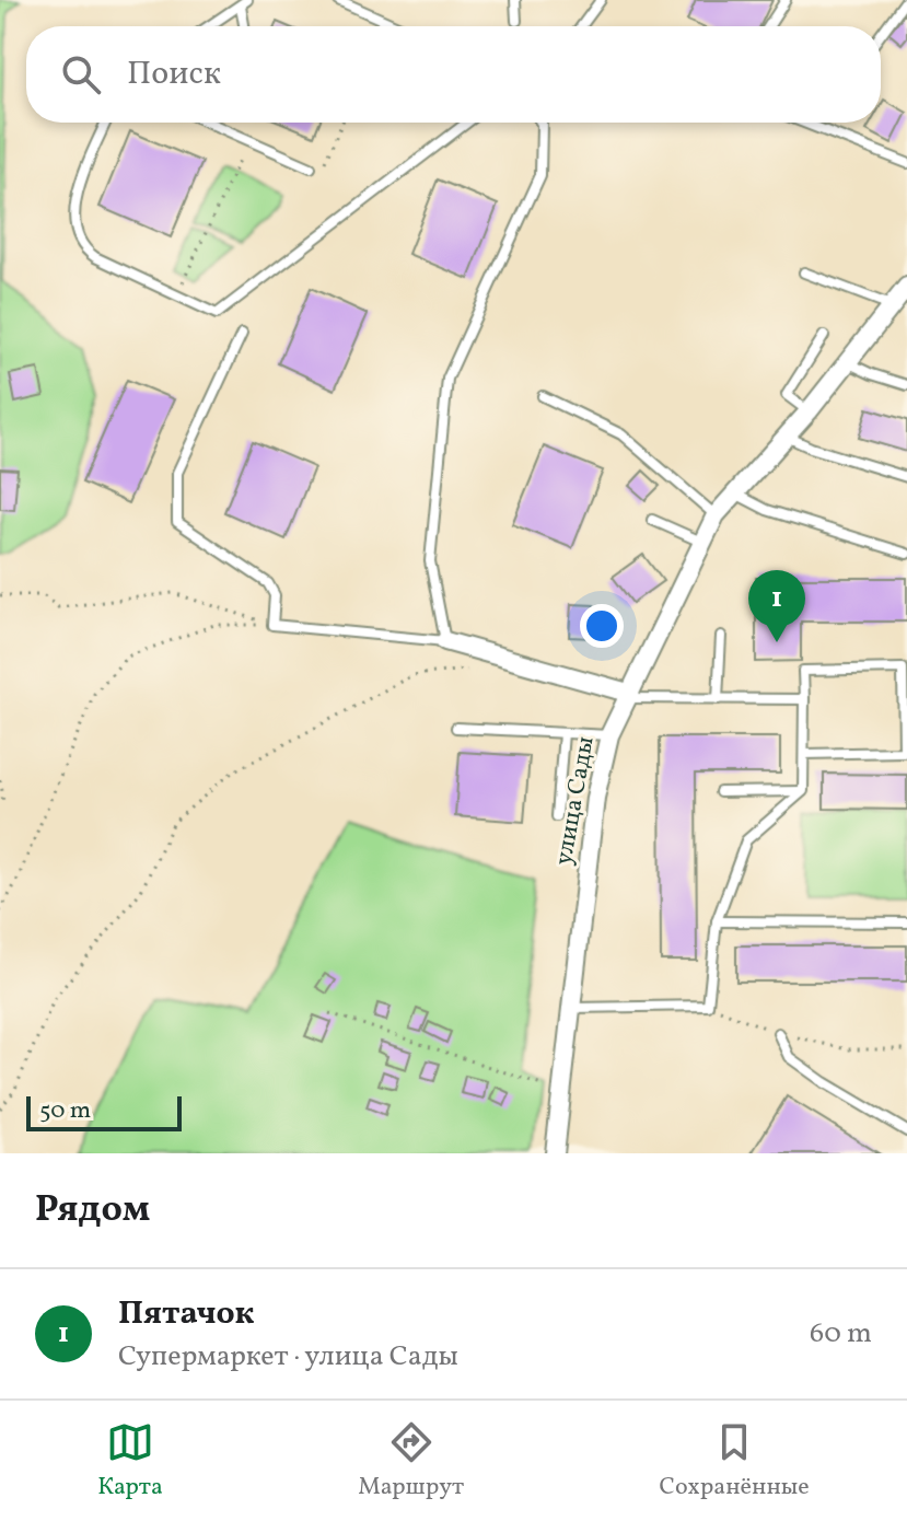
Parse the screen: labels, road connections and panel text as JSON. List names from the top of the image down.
{
  "streets": {
    "street": ["улица Сады"]
  },
  "scale_bar": "50 m",
  "page": {
    "search": "Поиск",
    "pins": "1",
    "scale": "50 m",
    "heading": "Рядом",
    "list": [
      {
        "mark": "1",
        "name": "Пятачок",
        "note": "Супермаркет · улица Сады",
        "value": "60 m"
      }
    ],
    "nav": ["Карта", "Маршрут", "Сохранённые"]
  }
}
